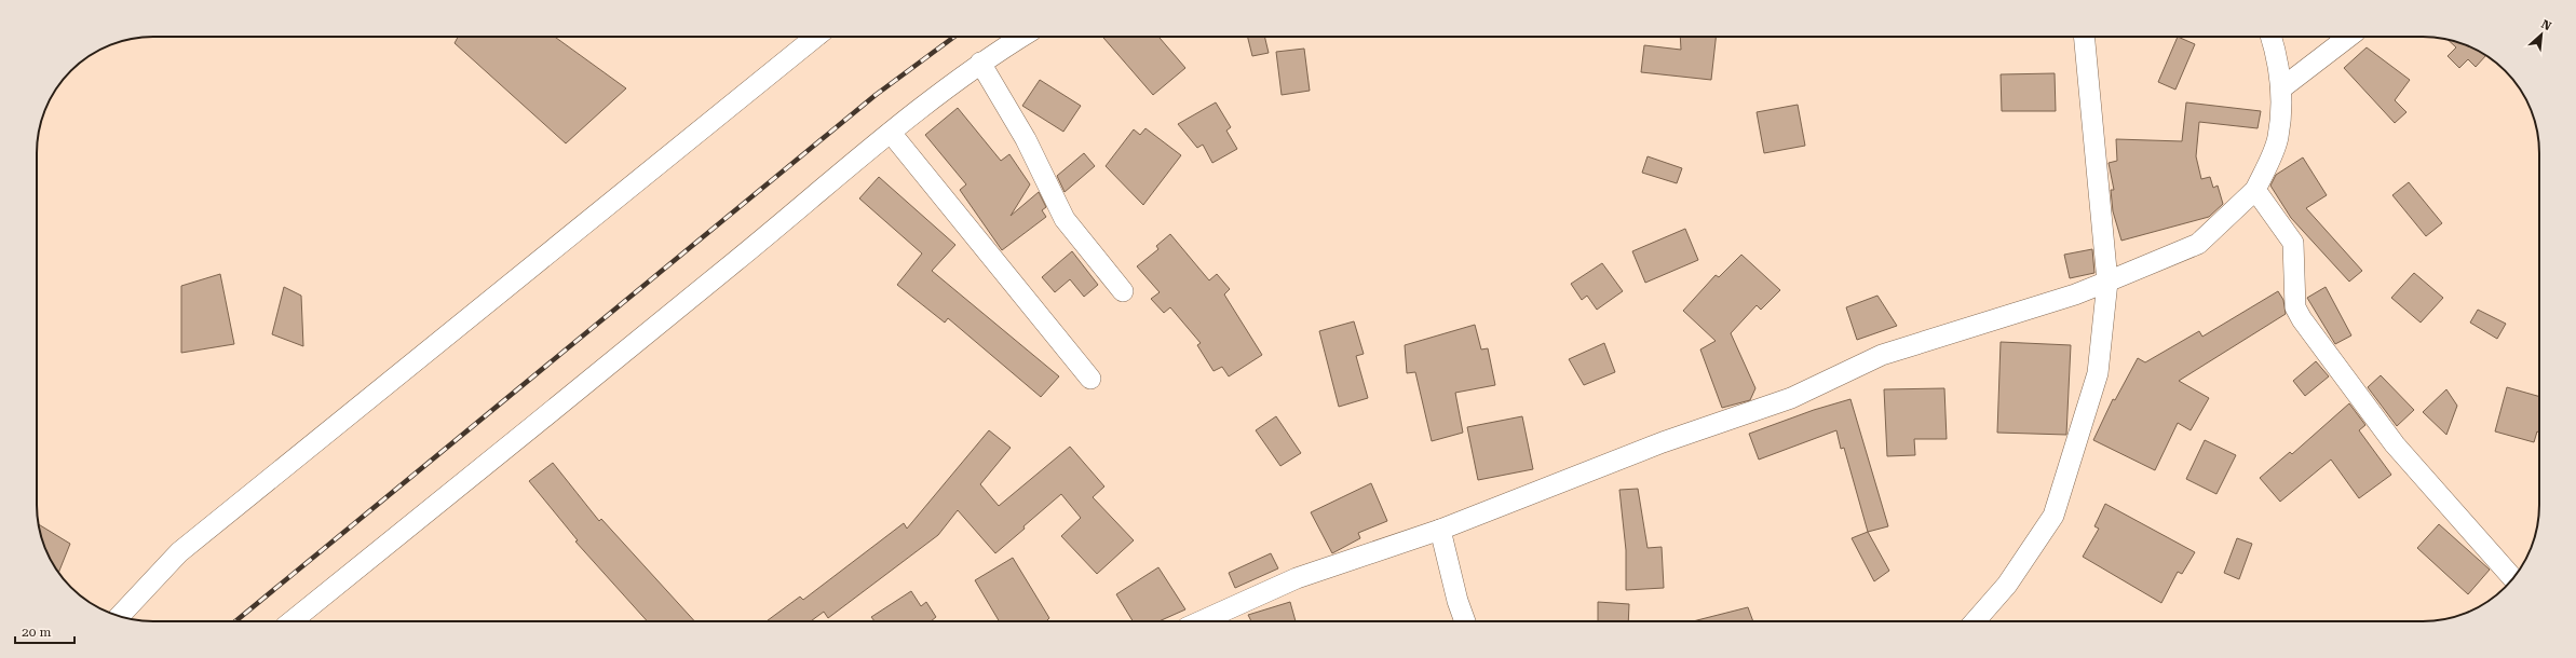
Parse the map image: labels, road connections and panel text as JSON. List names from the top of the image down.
{
  "scale_bar": "20 m",
  "north": "top right"
}
